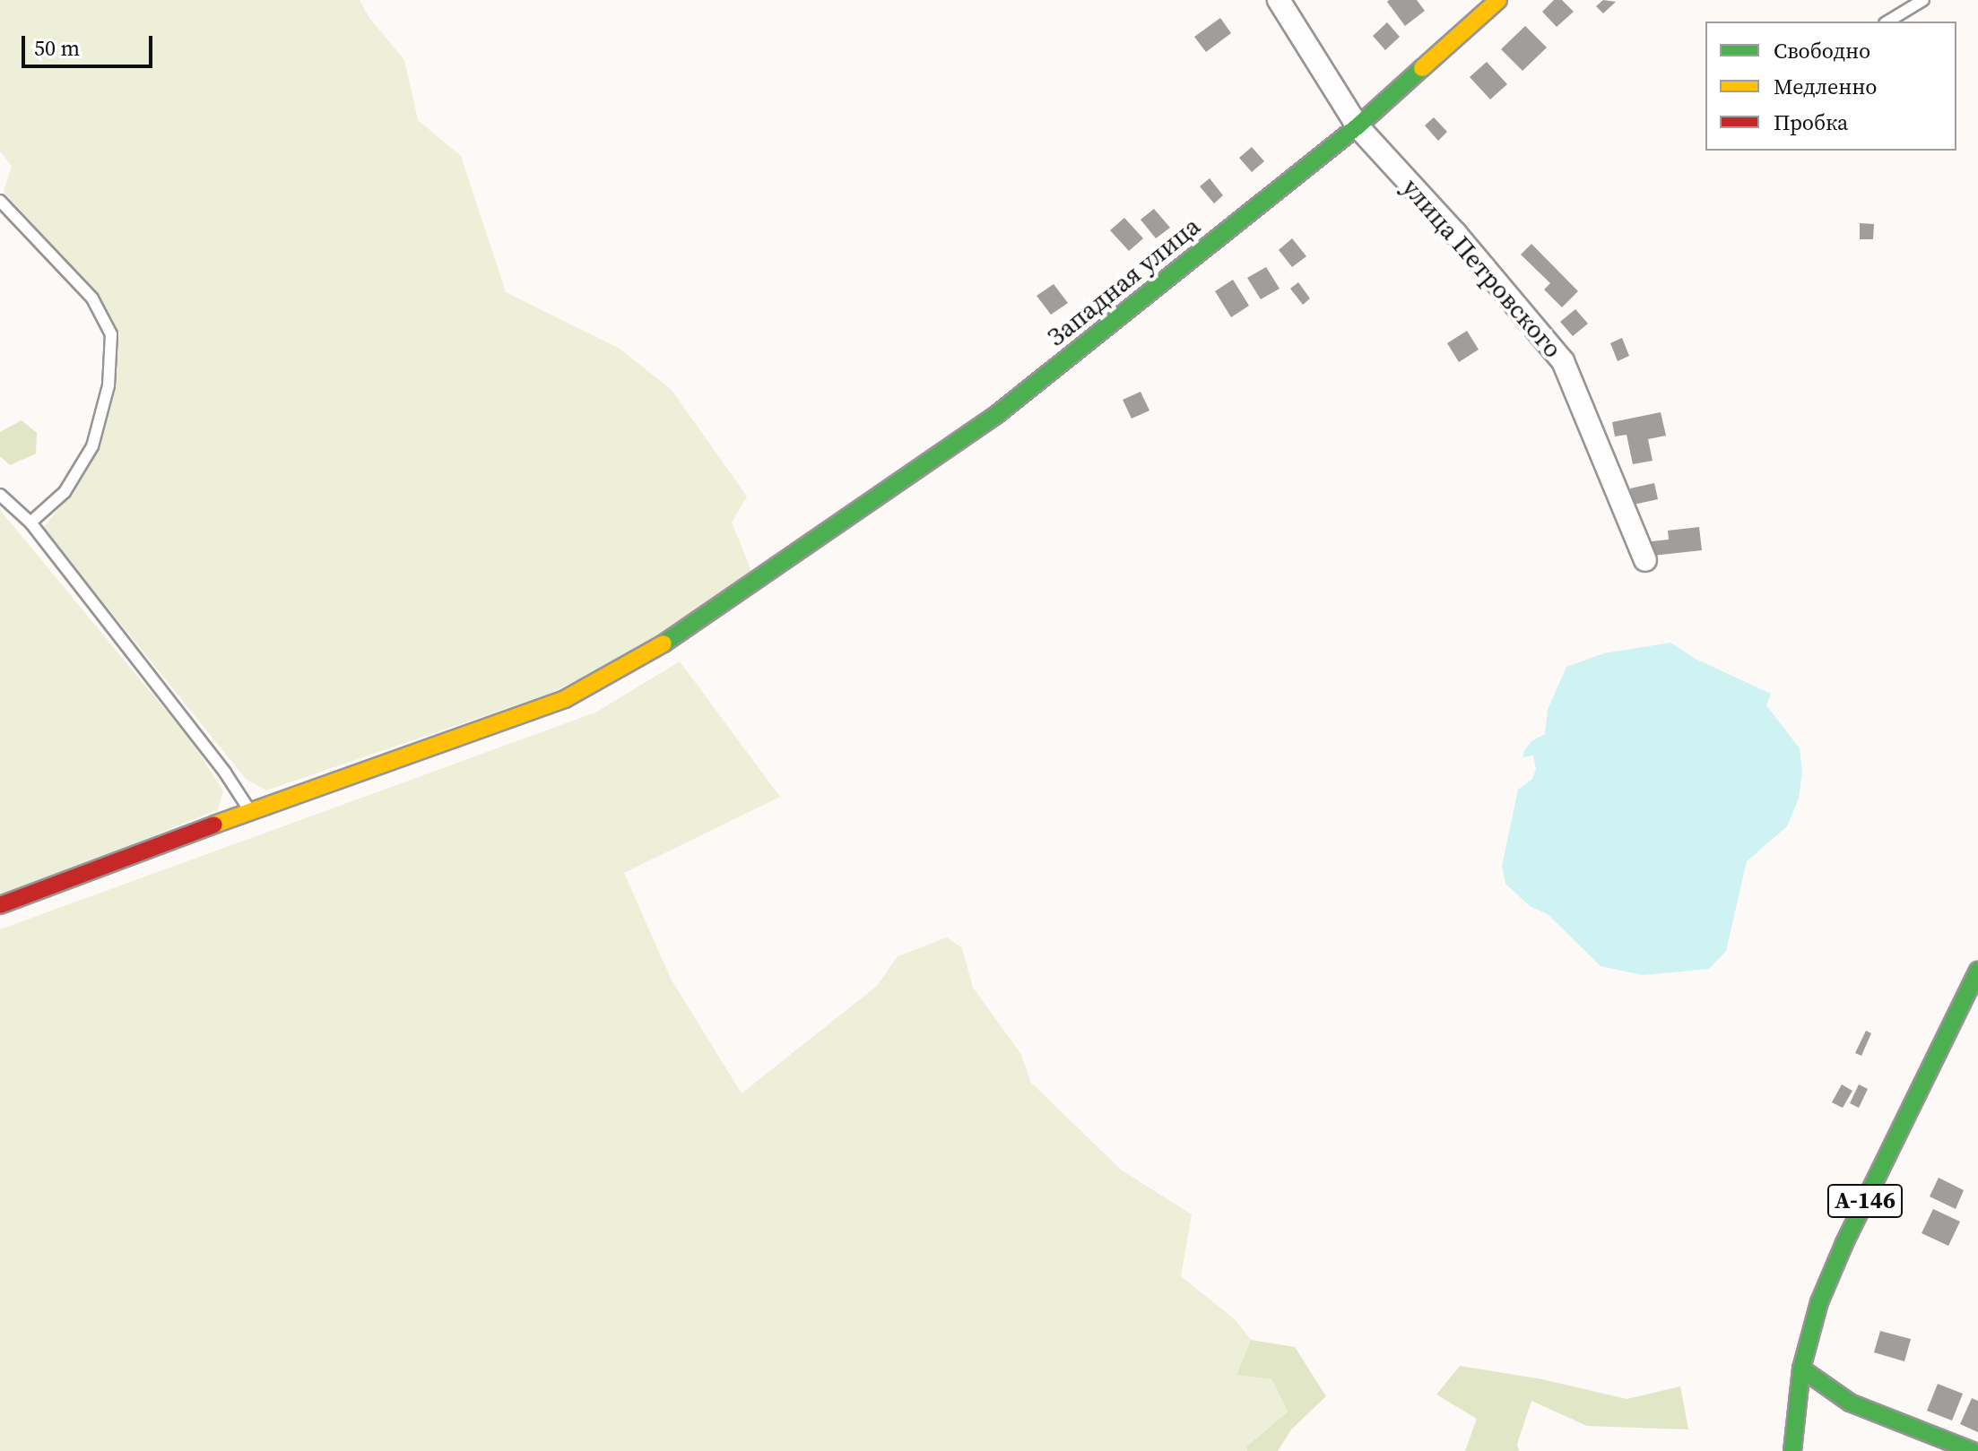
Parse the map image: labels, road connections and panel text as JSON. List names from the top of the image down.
{
  "streets": {
    "main road": ["Западная улица", "А-146"],
    "street": ["улица Петровского"]
  },
  "crossings": [
    ["улица Петровского", "Западная улица"]
  ],
  "legend": ["Свободно", "Медленно", "Пробка"],
  "scale_bar": "50 m"
}
